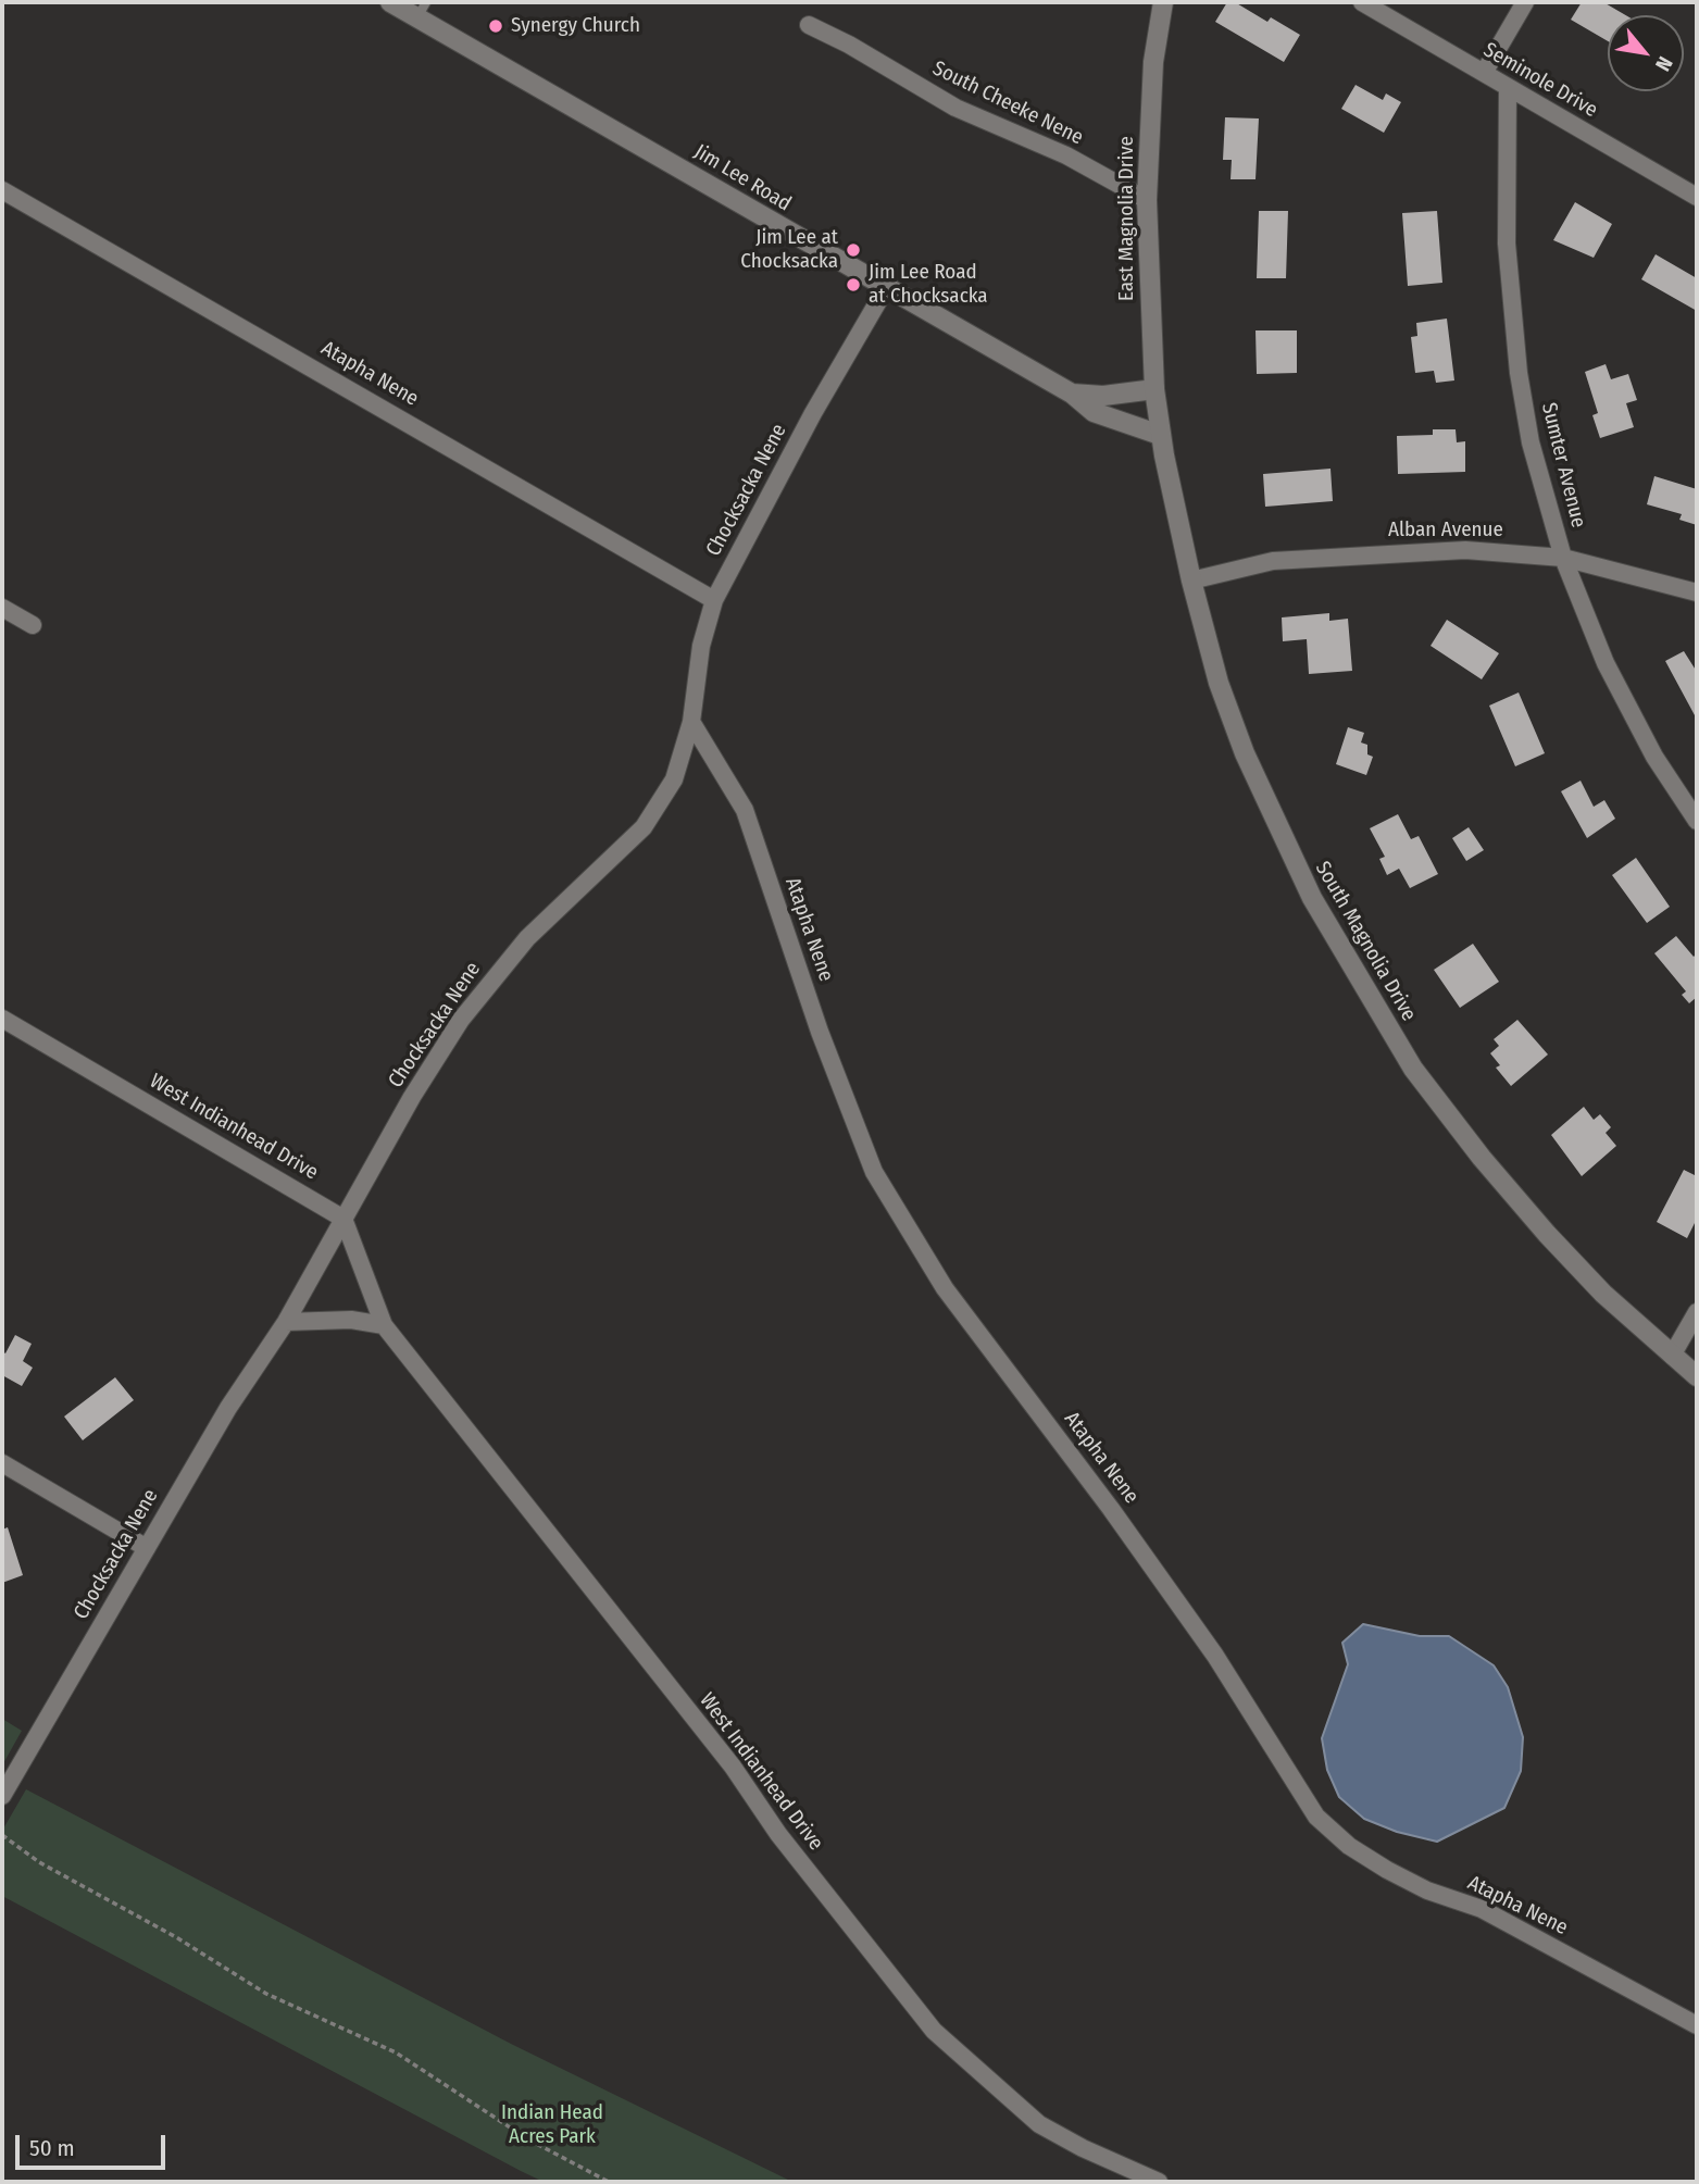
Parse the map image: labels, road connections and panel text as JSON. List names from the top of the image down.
{
  "streets": {
    "main road": ["Jim Lee Road", "East Magnolia Drive", "South Magnolia Drive"],
    "street": [
      "Seminole Drive",
      "South Cheeke Nene",
      "Atapha Nene",
      "Sumter Avenue",
      "Chocksacka Nene",
      "Alban Avenue",
      "West Indianhead Drive"
    ]
  },
  "crossings": [
    ["Seminole Drive", "Sumter Avenue"],
    ["South Cheeke Nene", "East Magnolia Drive"],
    ["Jim Lee Road", "East Magnolia Drive"],
    ["Jim Lee Road", "Chocksacka Nene"],
    ["Jim Lee Road", "South Magnolia Drive"],
    ["East Magnolia Drive", "South Magnolia Drive"],
    ["Atapha Nene", "Chocksacka Nene"],
    ["Sumter Avenue", "Alban Avenue"],
    ["Chocksacka Nene", "West Indianhead Drive"],
    ["Alban Avenue", "South Magnolia Drive"]
  ],
  "parks": ["Indian Head Acres Park"],
  "places": ["Synergy Church", "Jim Lee at Chocksacka", "Jim Lee Road at Chocksacka"],
  "scale_bar": "50 m",
  "north": "bottom right"
}
